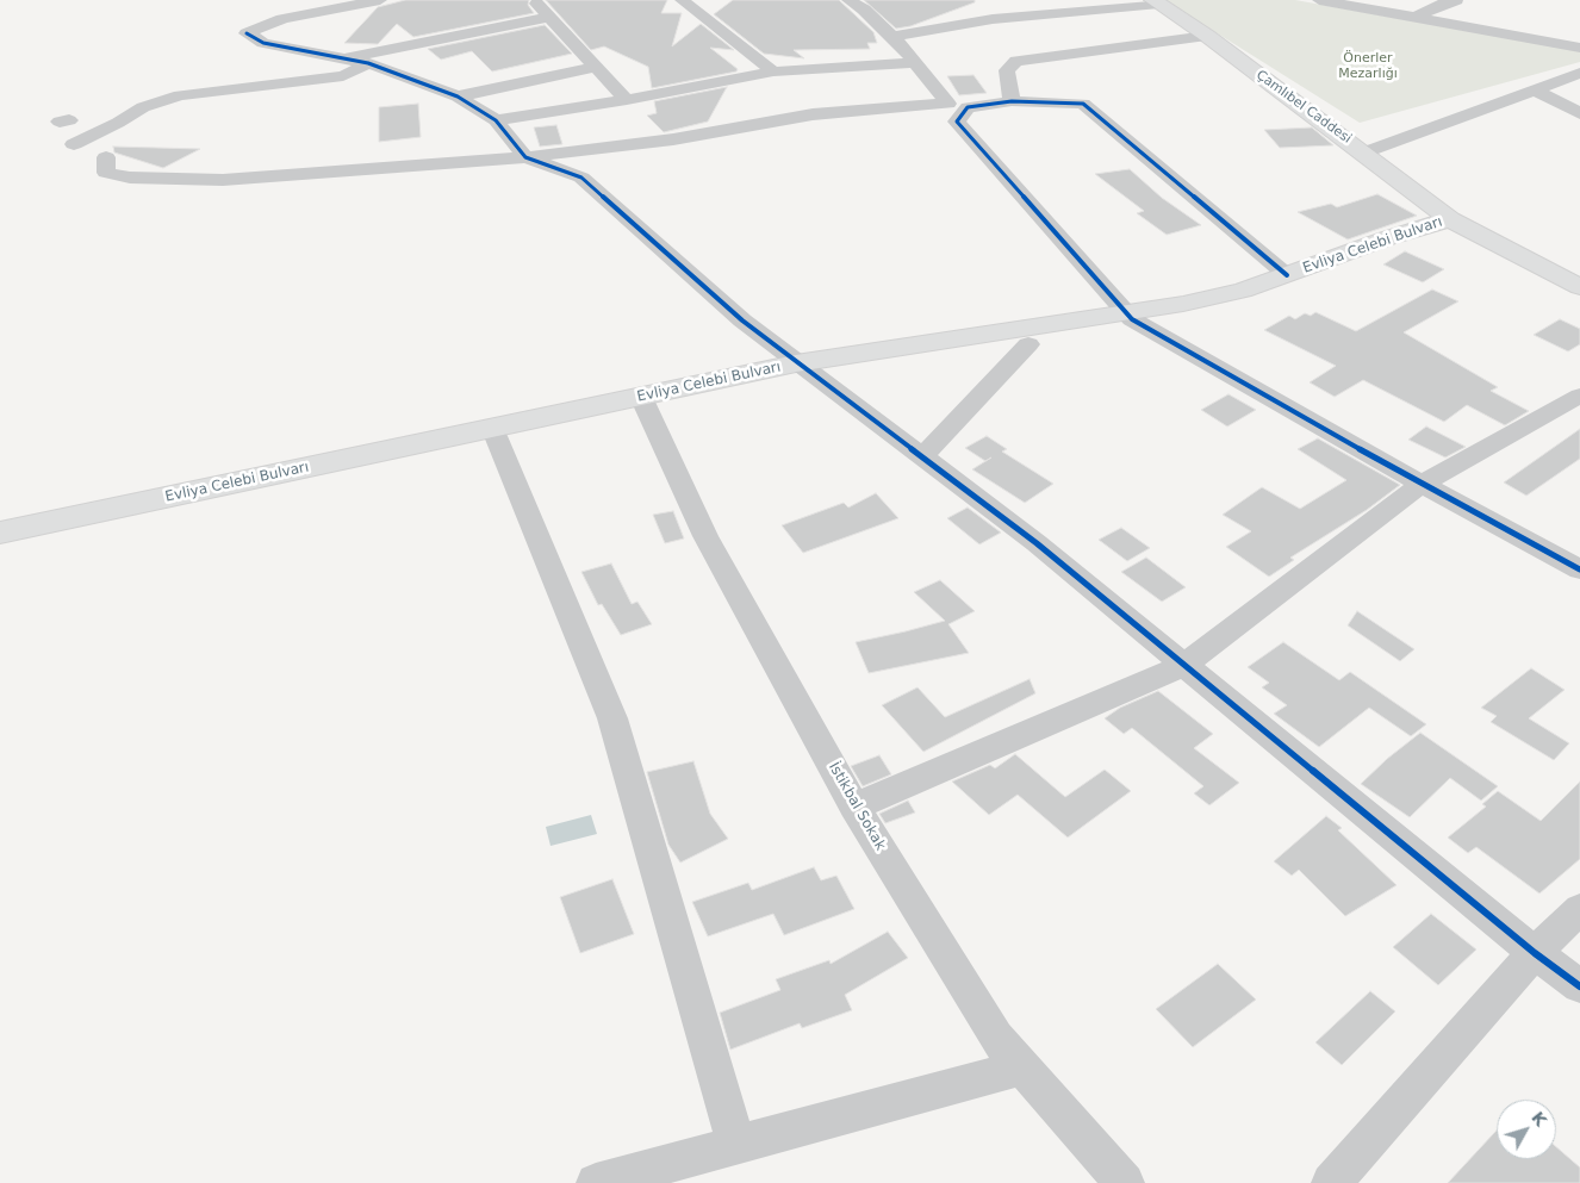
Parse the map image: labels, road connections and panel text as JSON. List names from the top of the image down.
{
  "streets": {
    "main road": ["Çamlıbel Caddesi", "Evliya Celebi Bulvarı"],
    "street": ["İstikbal Sokak"]
  },
  "crossings": [
    ["Çamlıbel Caddesi", "Evliya Celebi Bulvarı"],
    ["Evliya Celebi Bulvarı", "İstikbal Sokak"]
  ],
  "parks": ["Önerler Mezarlığı"],
  "north": "top right"
}
